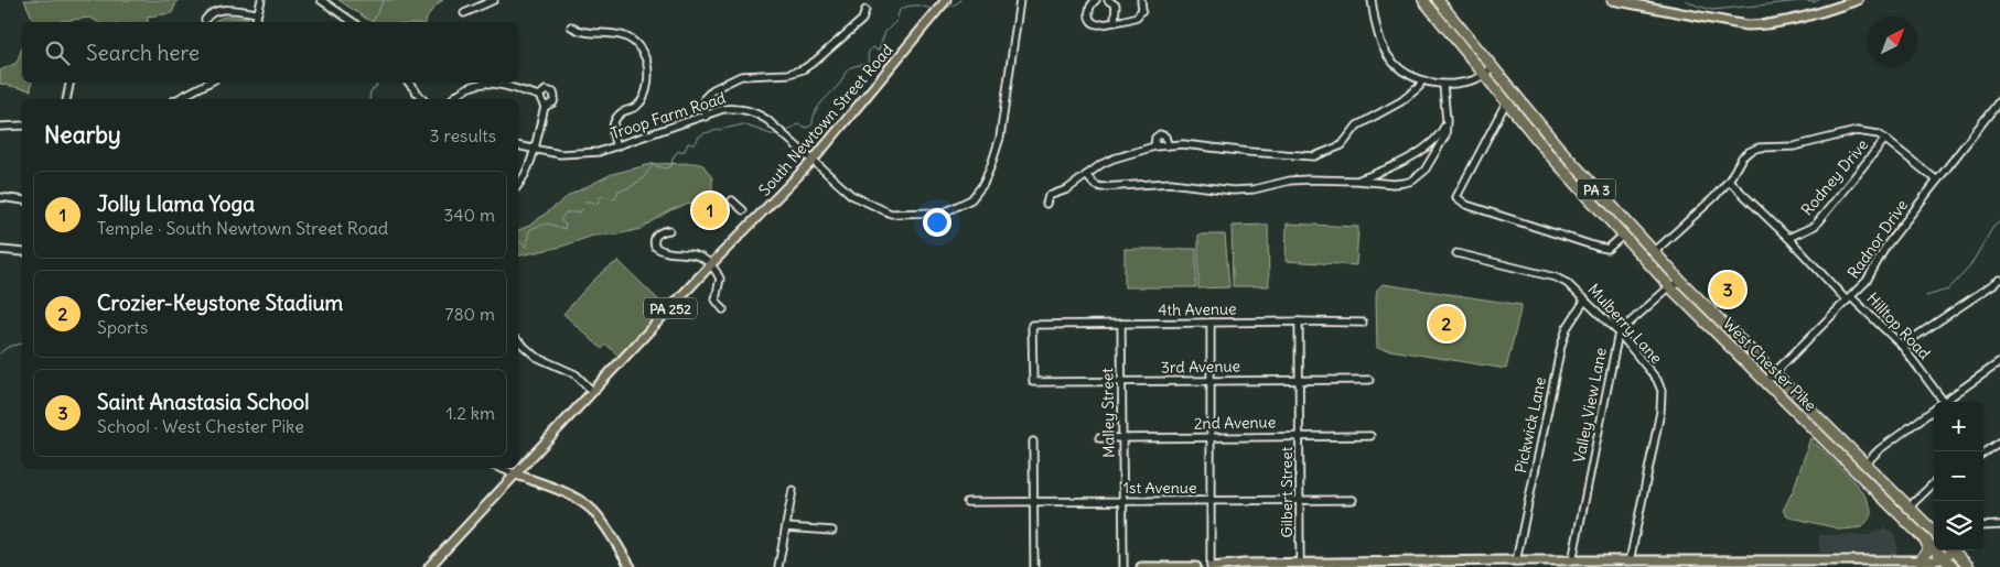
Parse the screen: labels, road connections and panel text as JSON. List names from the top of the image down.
{
  "streets": {
    "highway": ["PA 3", "West Chester Pike"],
    "main road": ["South Newtown Street Road", "PA 252"],
    "street": [
      "Troop Farm Road",
      "Rodney Drive",
      "Radnor Drive",
      "4th Avenue",
      "Mulberry Lane",
      "Hilltop Road",
      "3rd Avenue",
      "Valley View Lane",
      "Malley Street",
      "2nd Avenue",
      "Pickwick Lane",
      "1st Avenue",
      "Gilbert Street"
    ]
  },
  "crossings": [
    ["Troop Farm Road", "South Newtown Street Road"],
    ["Rodney Drive", "Hilltop Road"],
    ["Radnor Drive", "Hilltop Road"],
    ["Radnor Drive", "West Chester Pike"],
    ["4th Avenue", "3rd Avenue"],
    ["4th Avenue", "Malley Street"],
    ["4th Avenue", "Gilbert Street"],
    ["Mulberry Lane", "Valley View Lane"],
    ["Mulberry Lane", "Pickwick Lane"],
    ["West Chester Pike", "Valley View Lane"],
    ["3rd Avenue", "Malley Street"],
    ["3rd Avenue", "Gilbert Street"],
    ["Malley Street", "2nd Avenue"],
    ["Malley Street", "1st Avenue"],
    ["2nd Avenue", "Gilbert Street"],
    ["1st Avenue", "Gilbert Street"]
  ],
  "north": "top right",
  "page": {
    "search": "Search here",
    "heading": ["Nearby", "3 results"],
    "list": [
      {
        "mark": "1",
        "name": "Jolly Llama Yoga",
        "note": "Temple · South Newtown Street Road",
        "value": "340 m"
      },
      {
        "mark": "2",
        "name": "Crozier-Keystone Stadium",
        "note": "Sports",
        "value": "780 m"
      },
      {
        "mark": "3",
        "name": "Saint Anastasia School",
        "note": "School · West Chester Pike",
        "value": "1.2 km"
      }
    ],
    "pins": ["1", "3", "2"],
    "map_buttons": ["+", "−"]
  }
}
